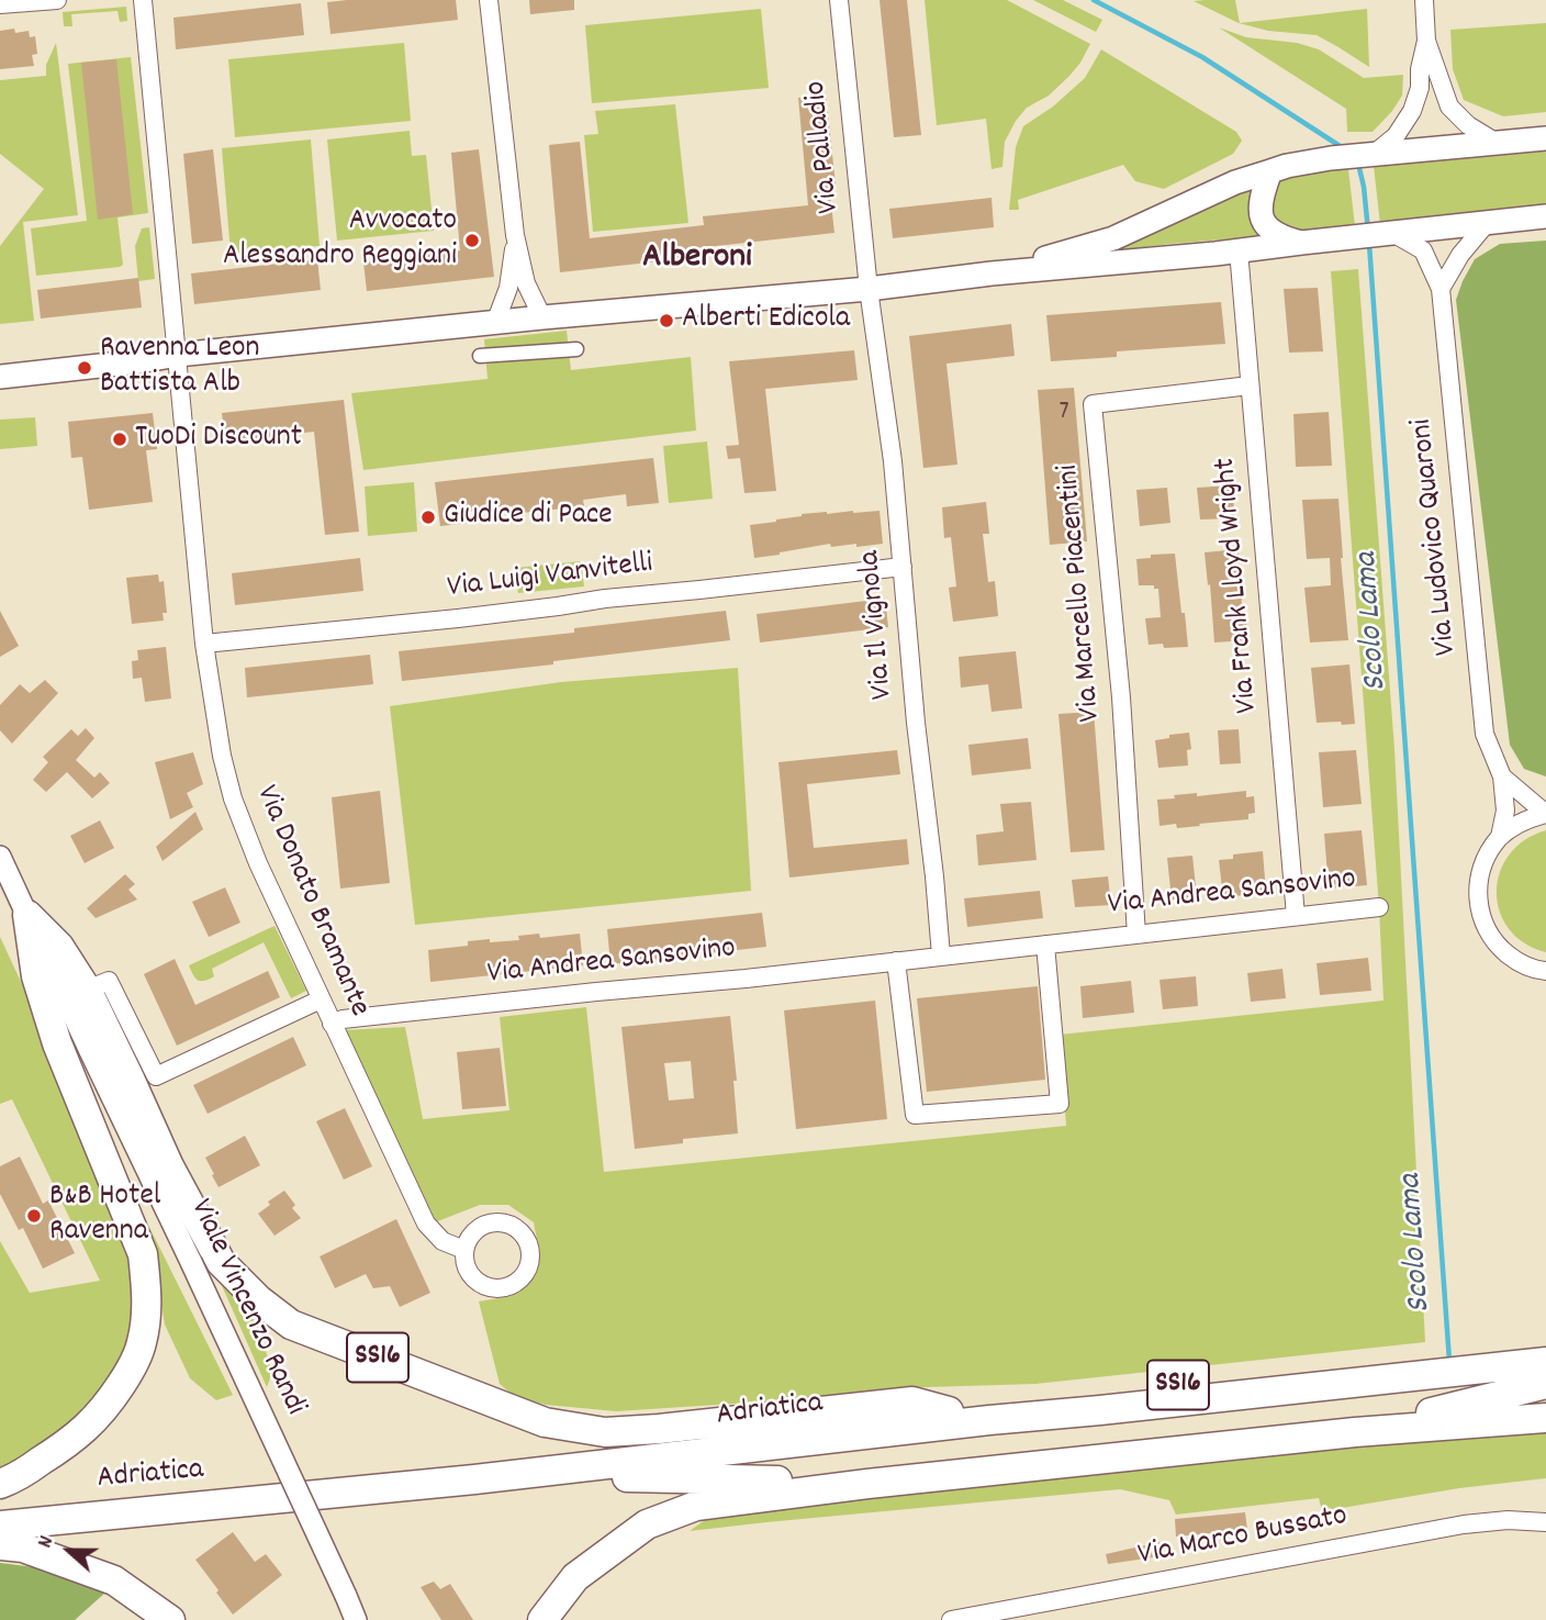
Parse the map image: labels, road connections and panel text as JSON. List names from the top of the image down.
{
  "streets": {
    "highway": ["SS16", "Adriatica"],
    "street": [
      "Via Palladio",
      "Via Ludovico Quaroni",
      "Via Luigi Vanvitelli",
      "Via Frank Lloyd Wright",
      "Via Marcello Piacentini",
      "Via Il Vignola",
      "Via Andrea Sansovino",
      "Via Donato Bramante",
      "Viale Vincenzo Randi",
      "Via Marco Bussato"
    ]
  },
  "crossings": [
    ["Via Palladio", "Via Il Vignola"],
    ["Via Luigi Vanvitelli", "Via Il Vignola"],
    ["Via Luigi Vanvitelli", "Via Donato Bramante"],
    ["Via Frank Lloyd Wright", "Via Marcello Piacentini"],
    ["Via Frank Lloyd Wright", "Via Andrea Sansovino"],
    ["Via Marcello Piacentini", "Via Andrea Sansovino"],
    ["Via Il Vignola", "Via Andrea Sansovino"],
    ["Via Andrea Sansovino", "Via Donato Bramante"],
    ["Viale Vincenzo Randi", "SS16"],
    ["SS16", "Adriatica"]
  ],
  "districts": ["Alberoni"],
  "water": ["Scolo Lama"],
  "places": [
    "Avvocato Alessandro Reggiani",
    "Alberti Edicola",
    "Ravenna Leon Battista Alb",
    "TuoDi Discount",
    "Giudice di Pace",
    "B&B Hotel Ravenna"
  ],
  "house_numbers": ["7"],
  "north": "left"
}
